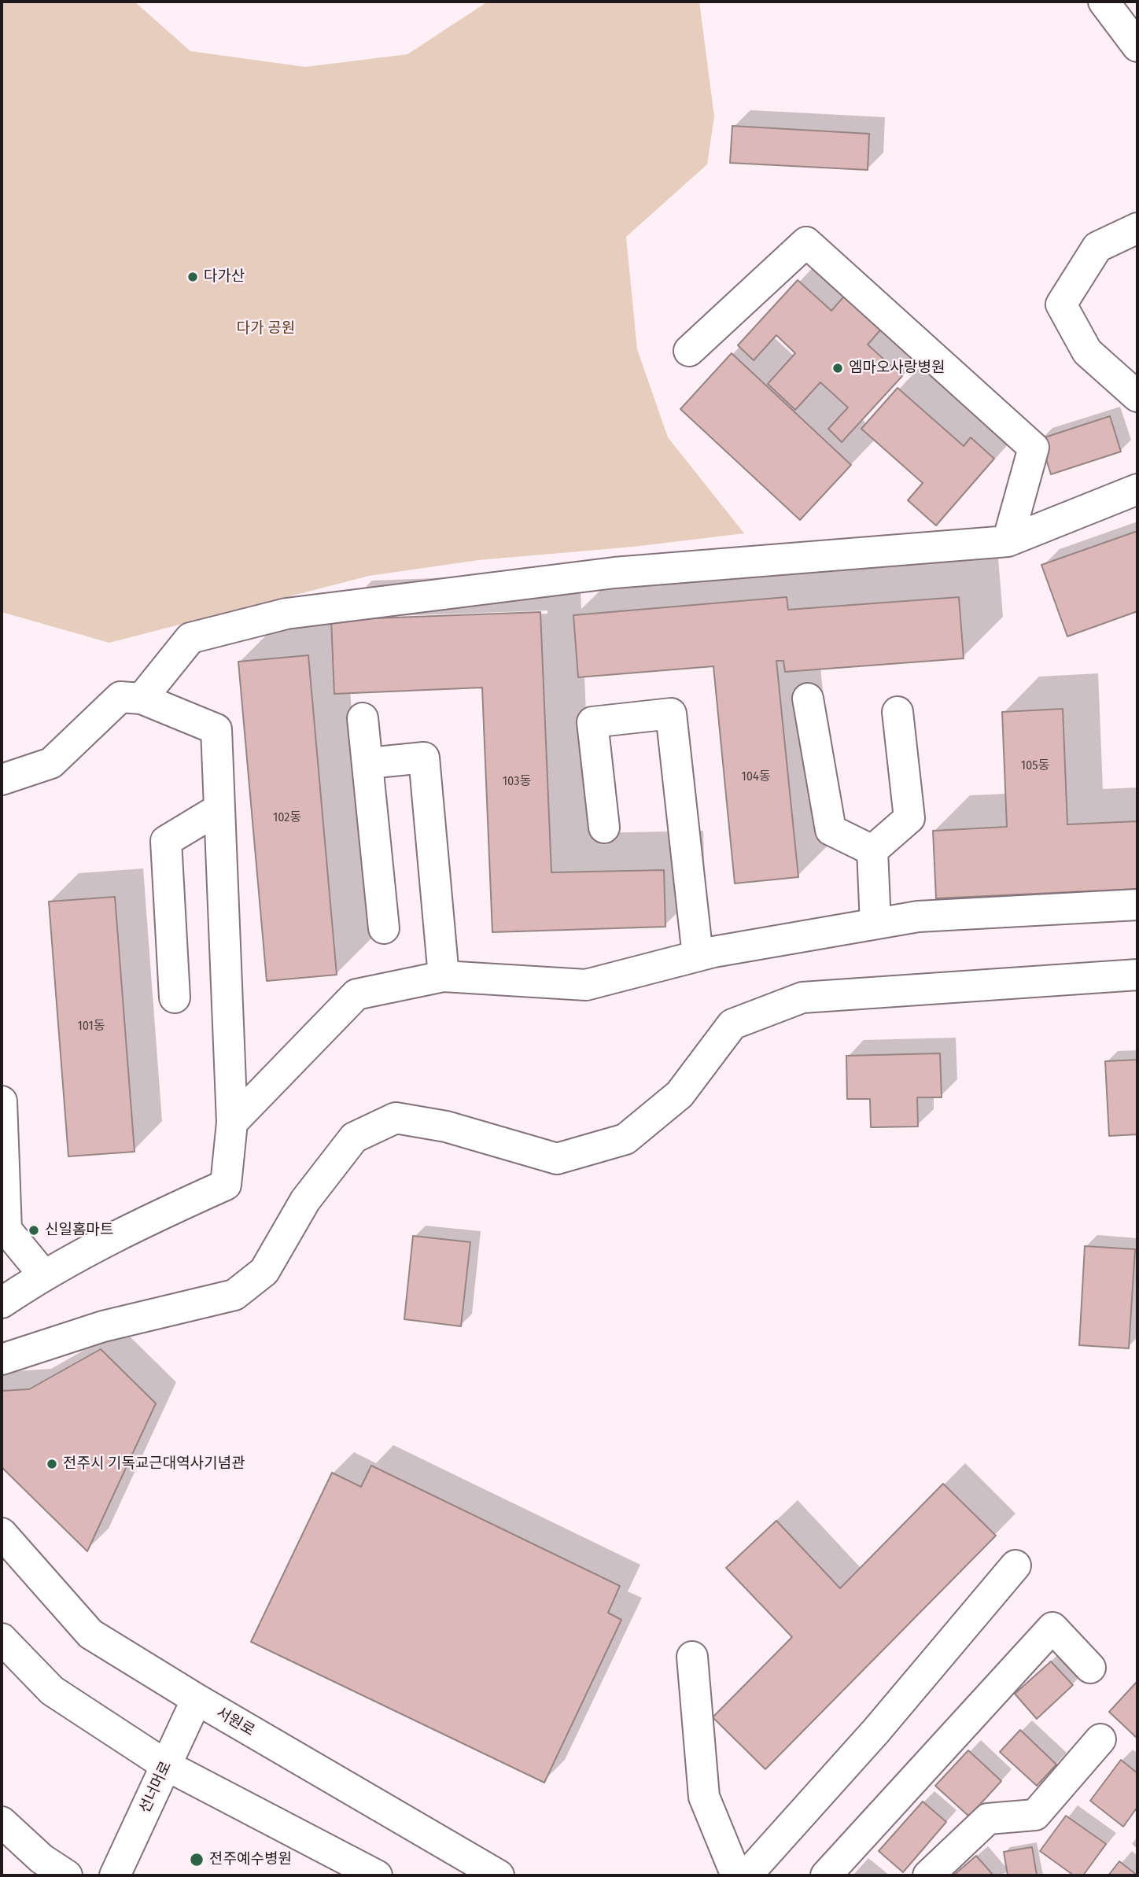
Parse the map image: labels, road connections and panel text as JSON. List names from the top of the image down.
{
  "streets": {
    "street": ["서원로", "선너머로"]
  },
  "crossings": [
    ["서원로", "선너머로"]
  ],
  "parks": ["다가 공원"],
  "places": [
    "다가산",
    "엠마오사랑병원",
    "신일홈마트",
    "전주시 기독교근대역사기념관",
    "전주예수병원"
  ],
  "house_numbers": [
    "105동",
    "104동",
    "103동",
    "102동",
    "101동"
  ]
}
